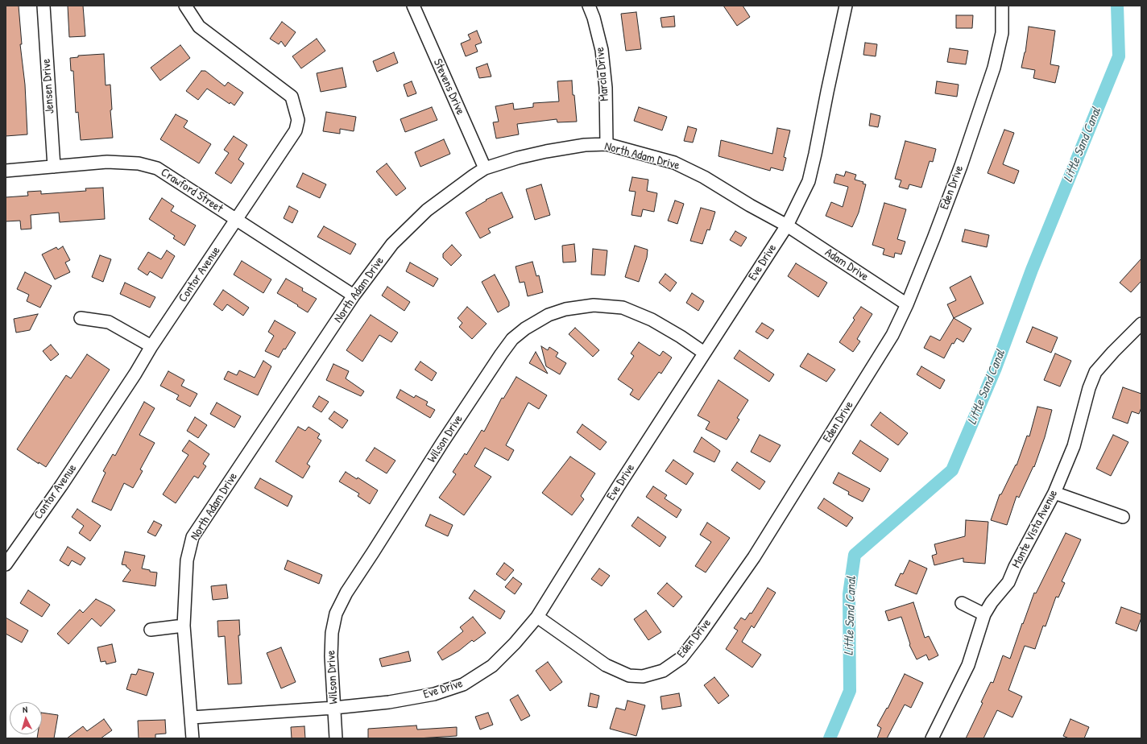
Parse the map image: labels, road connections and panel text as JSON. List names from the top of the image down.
{
  "streets": {
    "street": [
      "Marcia Drive",
      "Jensen Drive",
      "Stevens Drive",
      "North Adam Drive",
      "Eden Drive",
      "Crawford Street",
      "Eve Drive",
      "Adam Drive",
      "Contor Avenue",
      "Wilson Drive",
      "Monte Vista Avenue"
    ]
  },
  "crossings": [
    ["Marcia Drive", "North Adam Drive"],
    ["Jensen Drive", "Crawford Street"],
    ["Stevens Drive", "North Adam Drive"],
    ["North Adam Drive", "Crawford Street"],
    ["North Adam Drive", "Eve Drive"],
    ["North Adam Drive", "Adam Drive"],
    ["Eden Drive", "Eve Drive"],
    ["Eden Drive", "Adam Drive"],
    ["Crawford Street", "Contor Avenue"],
    ["Eve Drive", "Adam Drive"],
    ["Eve Drive", "Wilson Drive"]
  ],
  "water": ["Little Sand Canal"],
  "north": "top"
}
